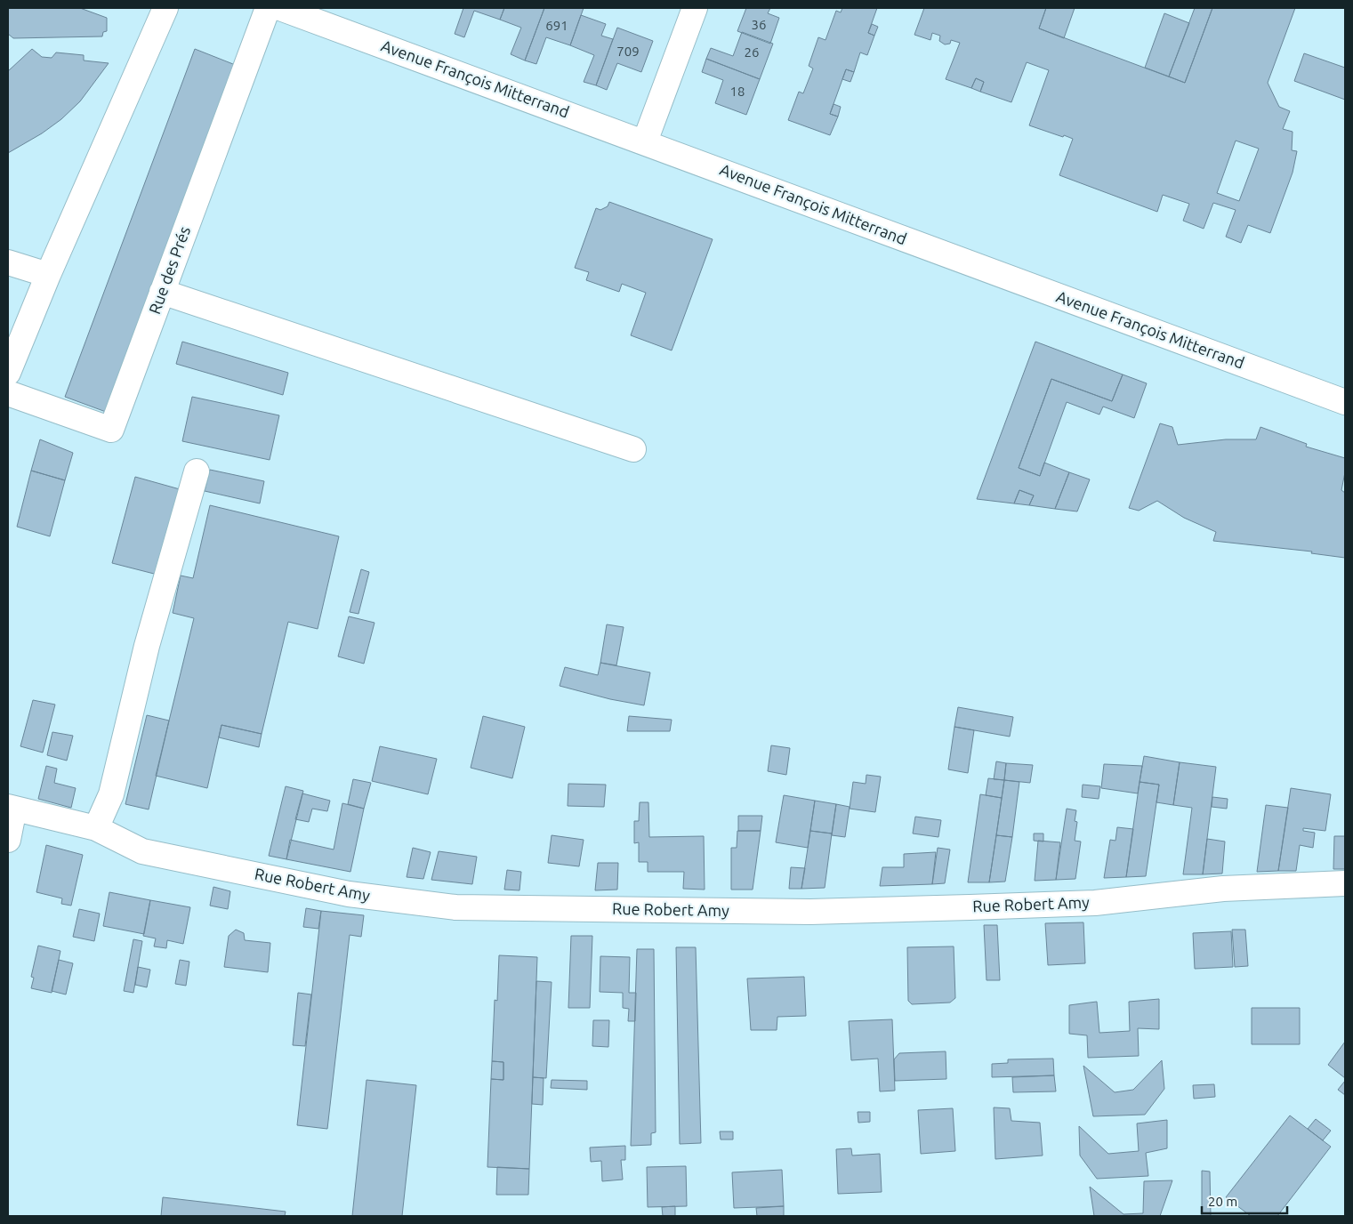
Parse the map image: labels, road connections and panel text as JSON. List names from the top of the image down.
{
  "streets": {
    "street": ["Avenue François Mitterrand", "Rue des Prés", "Rue Robert Amy"]
  },
  "house_numbers": [
    "36",
    "691",
    "709",
    "26",
    "18"
  ],
  "scale_bar": "20 m"
}
